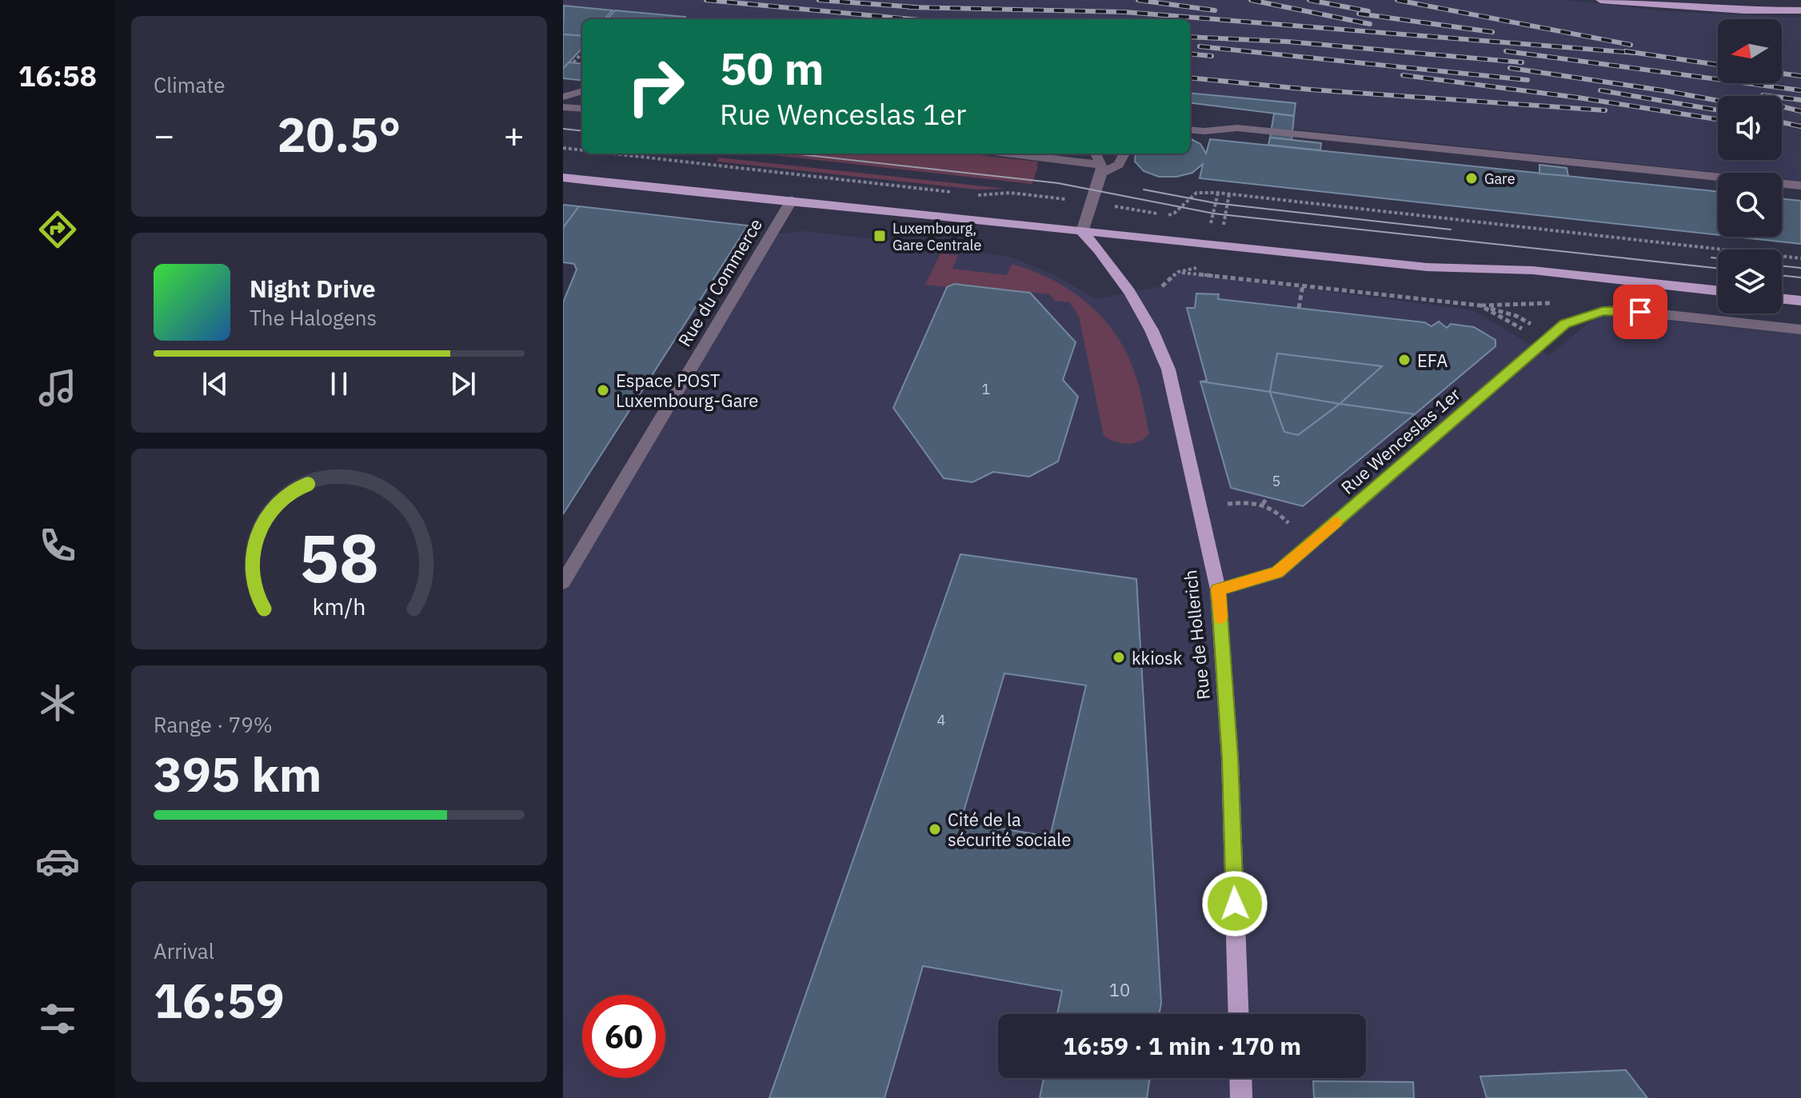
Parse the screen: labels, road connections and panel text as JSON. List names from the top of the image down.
{
  "streets": {
    "main road": ["Rue de Hollerich"],
    "street": ["Rue du Commerce", "Rue Wenceslas 1er"]
  },
  "crossings": [
    ["Rue Wenceslas 1er", "Rue de Hollerich"]
  ],
  "places": {
    "other": [
      "Gare",
      "EFA",
      "Espace POST Luxembourg-Gare",
      "kkiosk",
      "Cité de la sécurité sociale"
    ],
    "transit": ["Luxembourg, Gare Centrale"]
  },
  "house_numbers": [
    "1",
    "5",
    "4",
    "10"
  ],
  "north": "left",
  "page": {
    "tabs": "16:58",
    "tile": [
      "Climate",
      ["Range · 79%", "395 km"],
      ["Arrival", "16:59"]
    ],
    "turn": ["50 m", "Rue Wenceslas 1er"],
    "heat": ["−", "20.5°", "+"],
    "song": ["Night Drive", "The Halogens"],
    "limit": "60",
    "trip": "16:59 · 1 min · 170 m",
    "gauge": ["58", "km/h"]
  }
}
